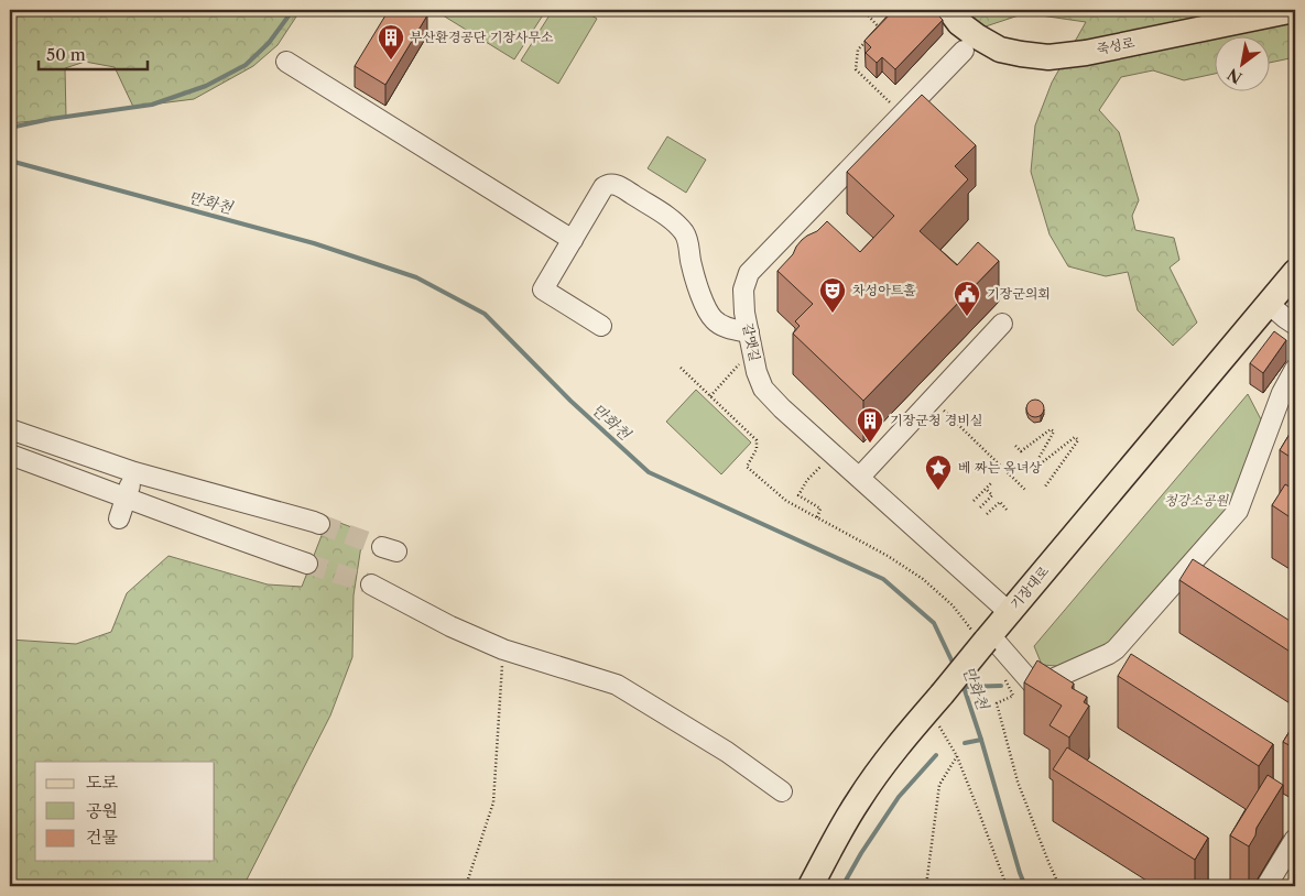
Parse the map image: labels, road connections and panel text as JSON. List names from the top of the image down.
{
  "streets": {
    "main road": ["죽성로", "기장대로"],
    "street": ["갈맷길"]
  },
  "crossings": [
    ["갈맷길", "기장대로"]
  ],
  "water": ["만화천"],
  "parks": ["청강소공원"],
  "places": {
    "building": ["부산환경공단 기장사무소", "기장군청 경비실"],
    "theatre": ["차성아트홀"],
    "public building": ["기장군의회"],
    "place": ["베 짜는 옥녀상"]
  },
  "legend": ["도로", "공원", "건물"],
  "scale_bar": "50 m",
  "north": "bottom left"
}
